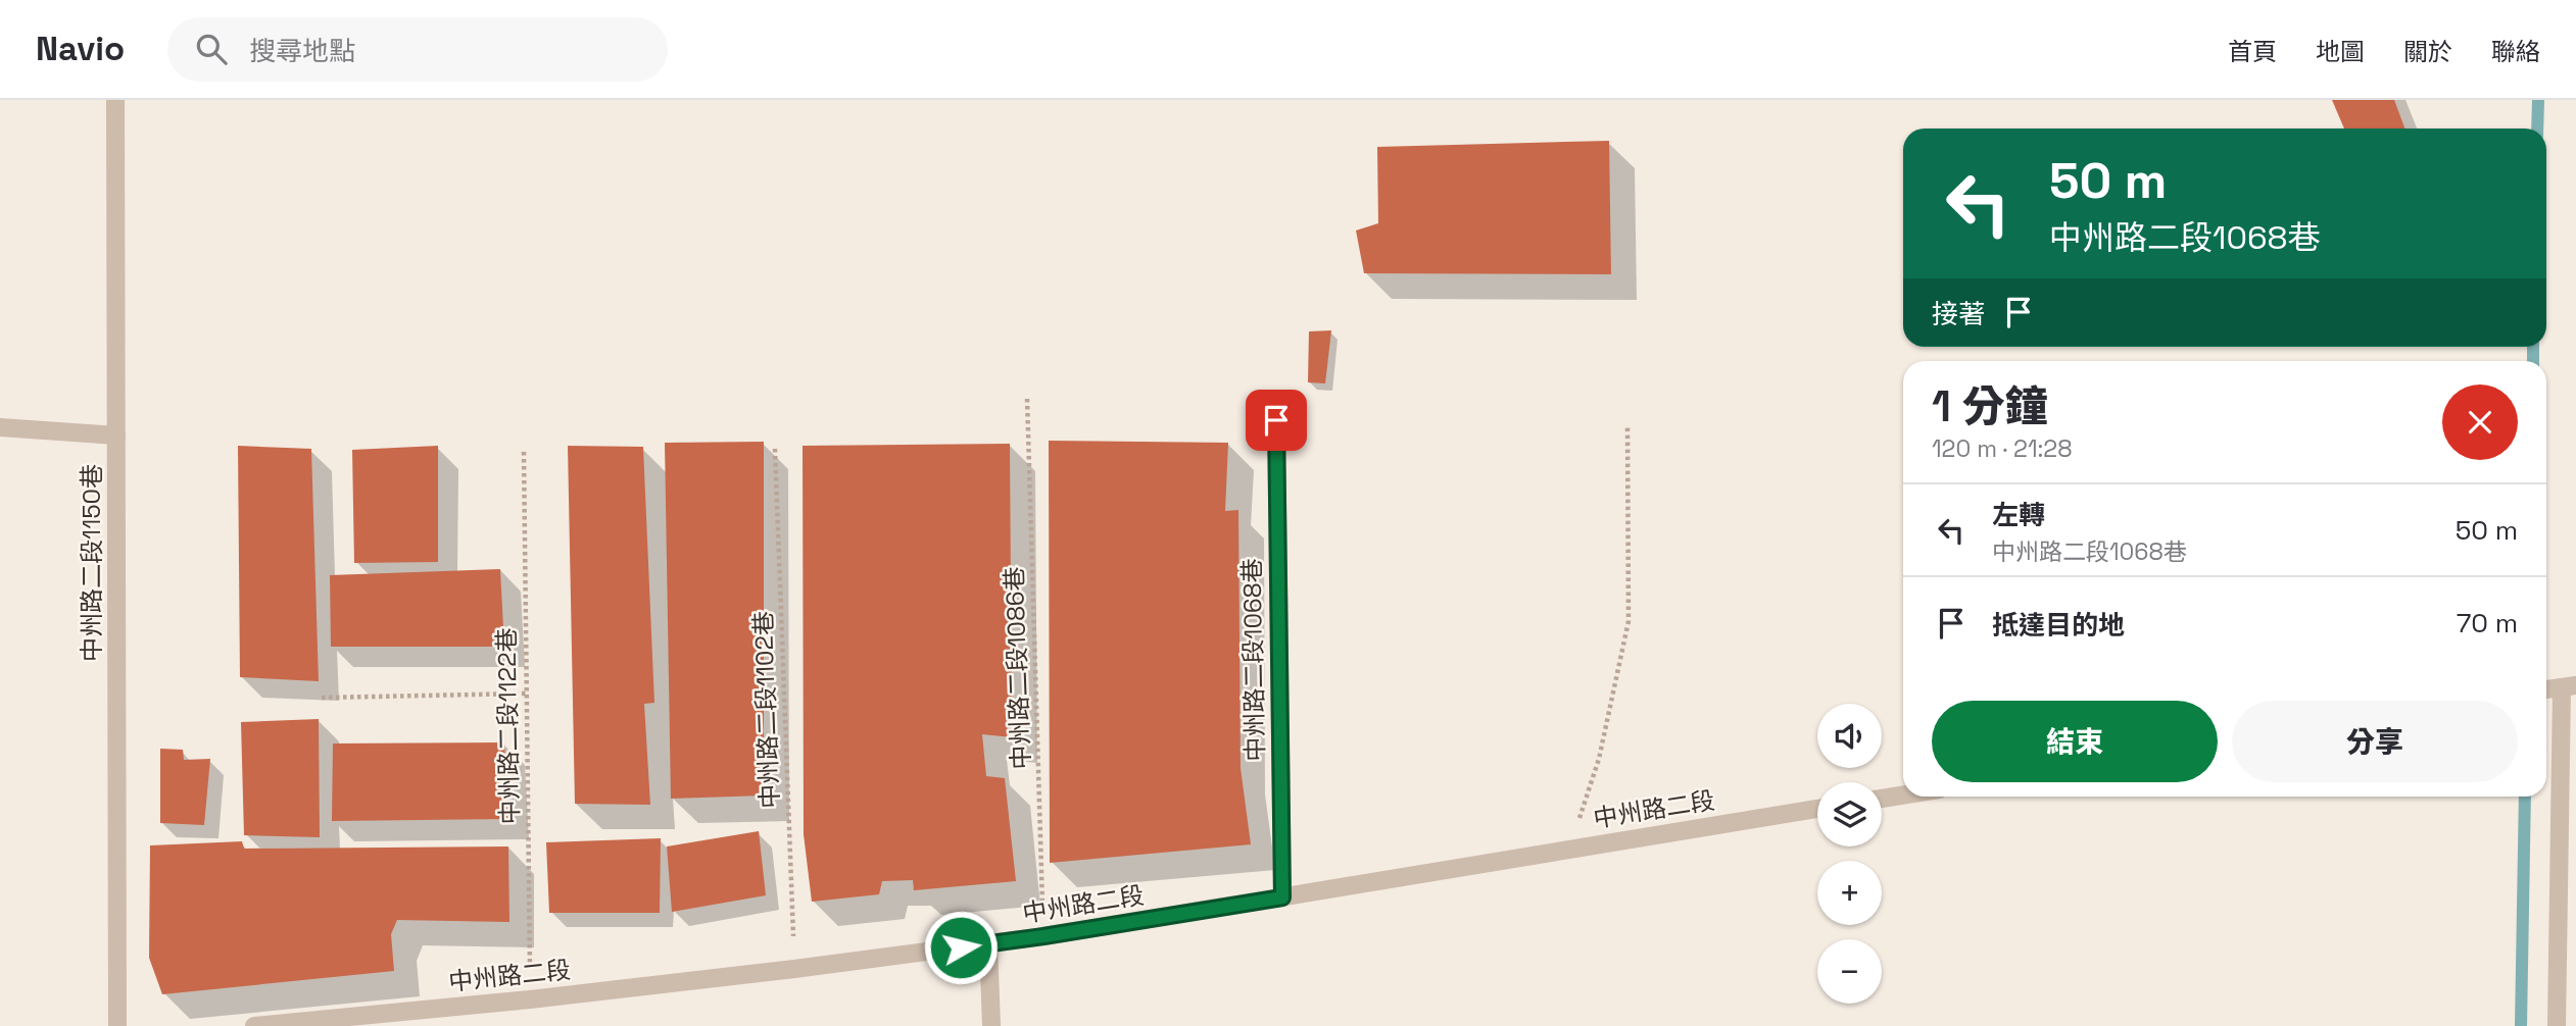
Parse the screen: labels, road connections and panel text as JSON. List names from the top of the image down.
{
  "streets": {
    "street": ["中州路二段1150巷", "中州路二段1068巷", "中州路二段"],
    "path": ["中州路二段1086巷", "中州路二段1102巷", "中州路二段1122巷"]
  },
  "crossings": [
    ["中州路二段1068巷", "中州路二段"],
    ["中州路二段1086巷", "中州路二段"],
    ["中州路二段1102巷", "中州路二段"],
    ["中州路二段1122巷", "中州路二段"]
  ],
  "page": {
    "header": "Navio",
    "search": "搜尋地點",
    "nav": [
      "首頁",
      "地圖",
      "關於",
      "聯絡"
    ],
    "turn": ["50 m", "中州路二段1068巷"],
    "then": "接著",
    "heading": ["1 分鐘", "120 m · 21:28"],
    "list": [
      {
        "name": "左轉",
        "note": "中州路二段1068巷",
        "value": "50 m"
      },
      {
        "name": "抵達目的地",
        "value": "70 m"
      }
    ],
    "buttons": ["結束", "分享"],
    "map_buttons": ["+", "−"]
  }
}
